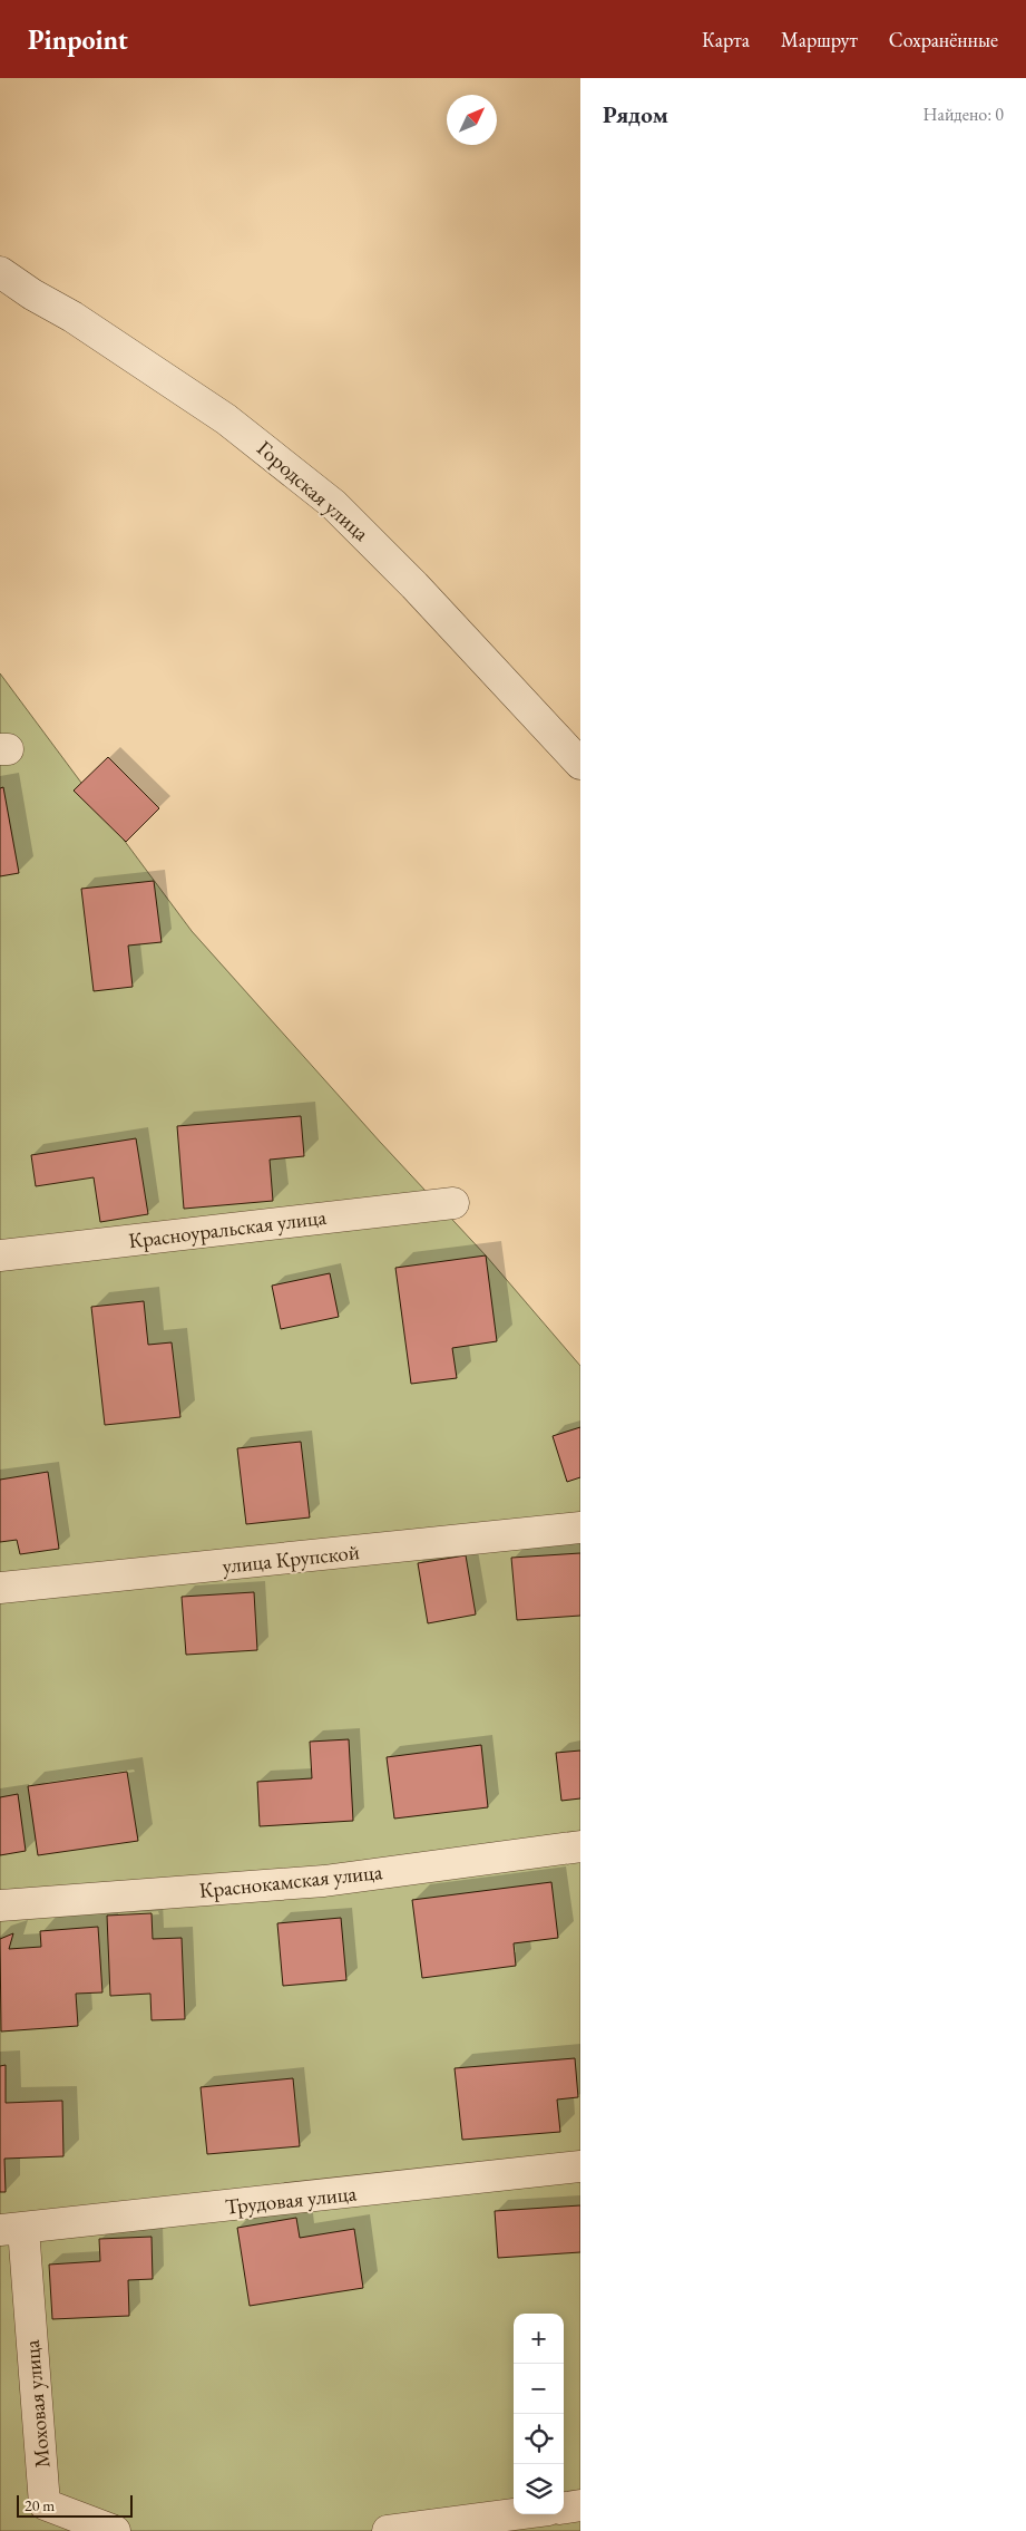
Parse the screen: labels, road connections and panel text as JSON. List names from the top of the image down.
{
  "streets": {
    "street": [
      "Городская улица",
      "Красноуральская улица",
      "улица Крупской",
      "Краснокамская улица",
      "Трудовая улица",
      "Моховая улица"
    ]
  },
  "crossings": [
    ["Трудовая улица", "Моховая улица"]
  ],
  "scale_bar": "20 m",
  "north": "top right",
  "page": {
    "header": "Pinpoint",
    "nav": ["Карта", "Маршрут", "Сохранённые"],
    "heading": ["Рядом", "Найдено: 0"],
    "map_buttons": ["+", "−"],
    "scale": "20 m"
  }
}
